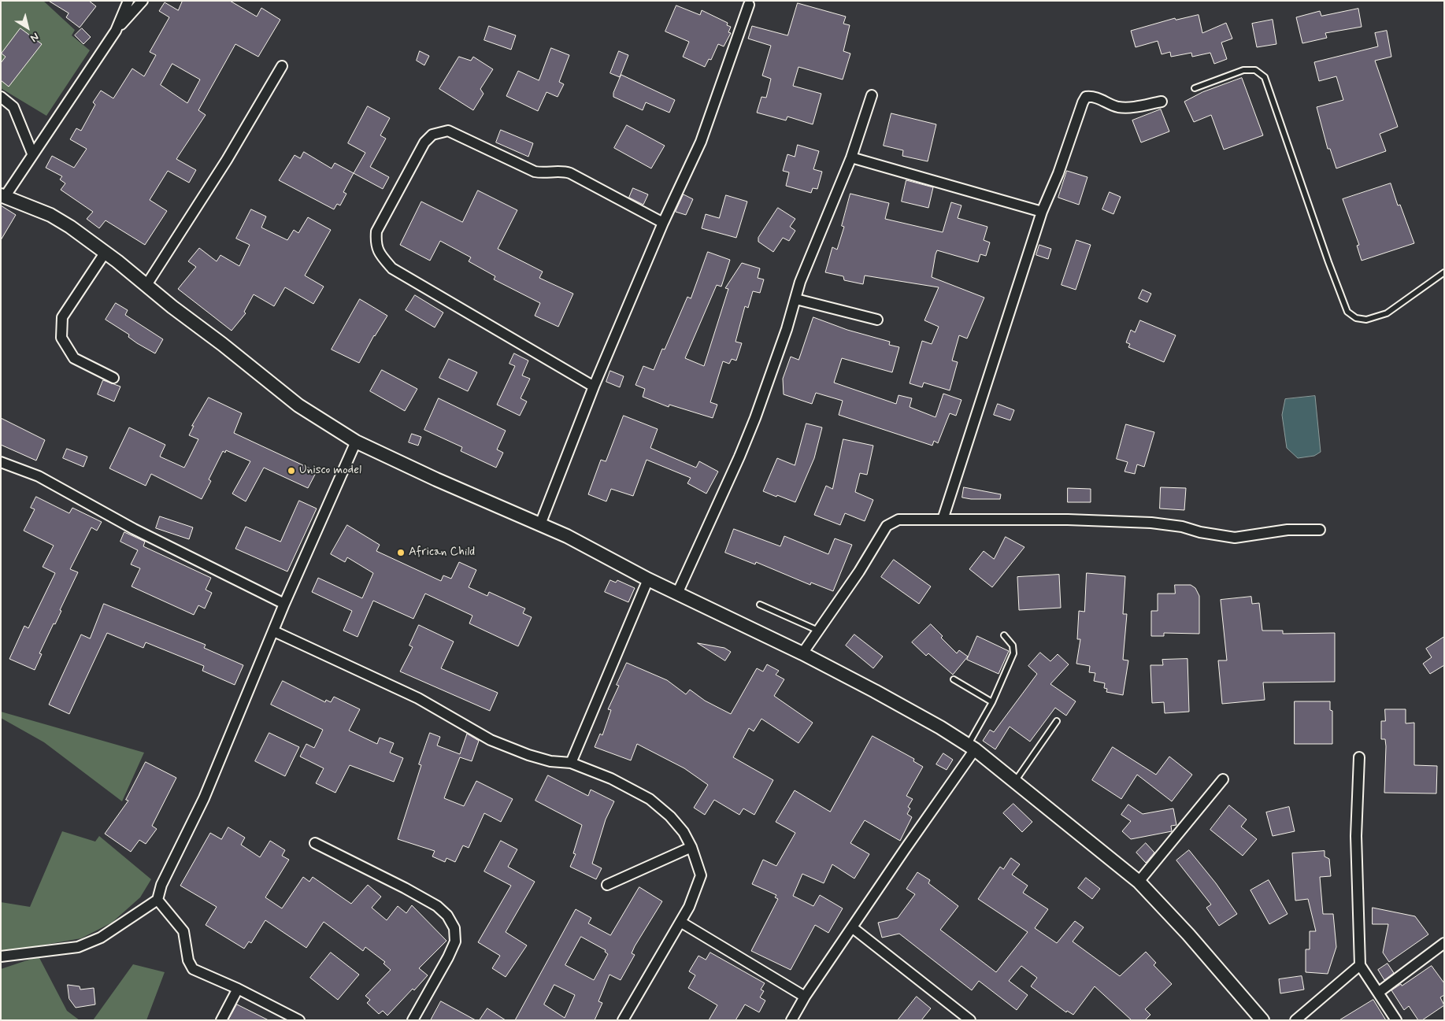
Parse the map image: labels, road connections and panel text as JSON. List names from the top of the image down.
{
  "places": ["Unisco model", "African Child"],
  "north": "bottom right"
}
